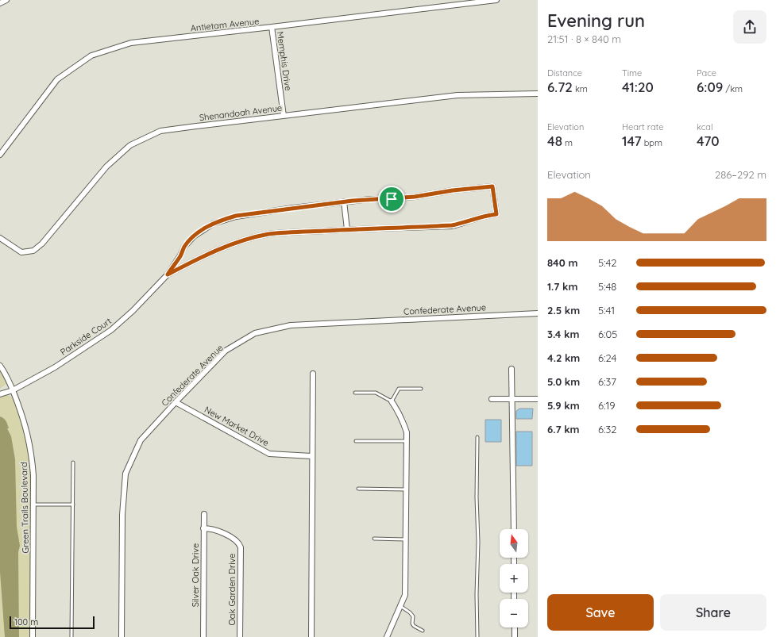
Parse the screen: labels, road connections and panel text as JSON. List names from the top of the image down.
{
  "streets": {
    "street": [
      "Antietam Avenue",
      "Memphis Drive",
      "Shenandoah Avenue",
      "Confederate Avenue",
      "Parkside Court",
      "New Market Drive",
      "Green Trails Boulevard",
      "Silver Oak Drive",
      "Oak Garden Drive"
    ]
  },
  "crossings": [
    ["Antietam Avenue", "Memphis Drive"],
    ["Memphis Drive", "Shenandoah Avenue"],
    ["Confederate Avenue", "New Market Drive"],
    ["Parkside Court", "Green Trails Boulevard"],
    ["Silver Oak Drive", "Oak Garden Drive"]
  ],
  "scale_bar": "100 m",
  "north": "top",
  "page": {
    "heading": ["Evening run", "21:51 · 8 × 840 m"],
    "stats": [
      ["Distance", "6.72 km"],
      ["Time", "41:20"],
      ["Pace", "6:09 /km"],
      ["Elevation", "48 m"],
      ["Heart rate", "147 bpm"],
      ["kcal", "470"]
    ],
    "chart": ["Elevation", "286–292 m"],
    "list": [
      {
        "name": "840 m",
        "note": "5:42"
      },
      {
        "name": "1.7 km",
        "note": "5:48"
      },
      {
        "name": "2.5 km",
        "note": "5:41"
      },
      {
        "name": "3.4 km",
        "note": "6:05"
      },
      {
        "name": "4.2 km",
        "note": "6:24"
      },
      {
        "name": "5.0 km",
        "note": "6:37"
      },
      {
        "name": "5.9 km",
        "note": "6:19"
      },
      {
        "name": "6.7 km",
        "note": "6:32"
      }
    ],
    "map_buttons": ["+", "−"],
    "buttons": ["Save", "Share"],
    "scale": "100 m"
  }
}
